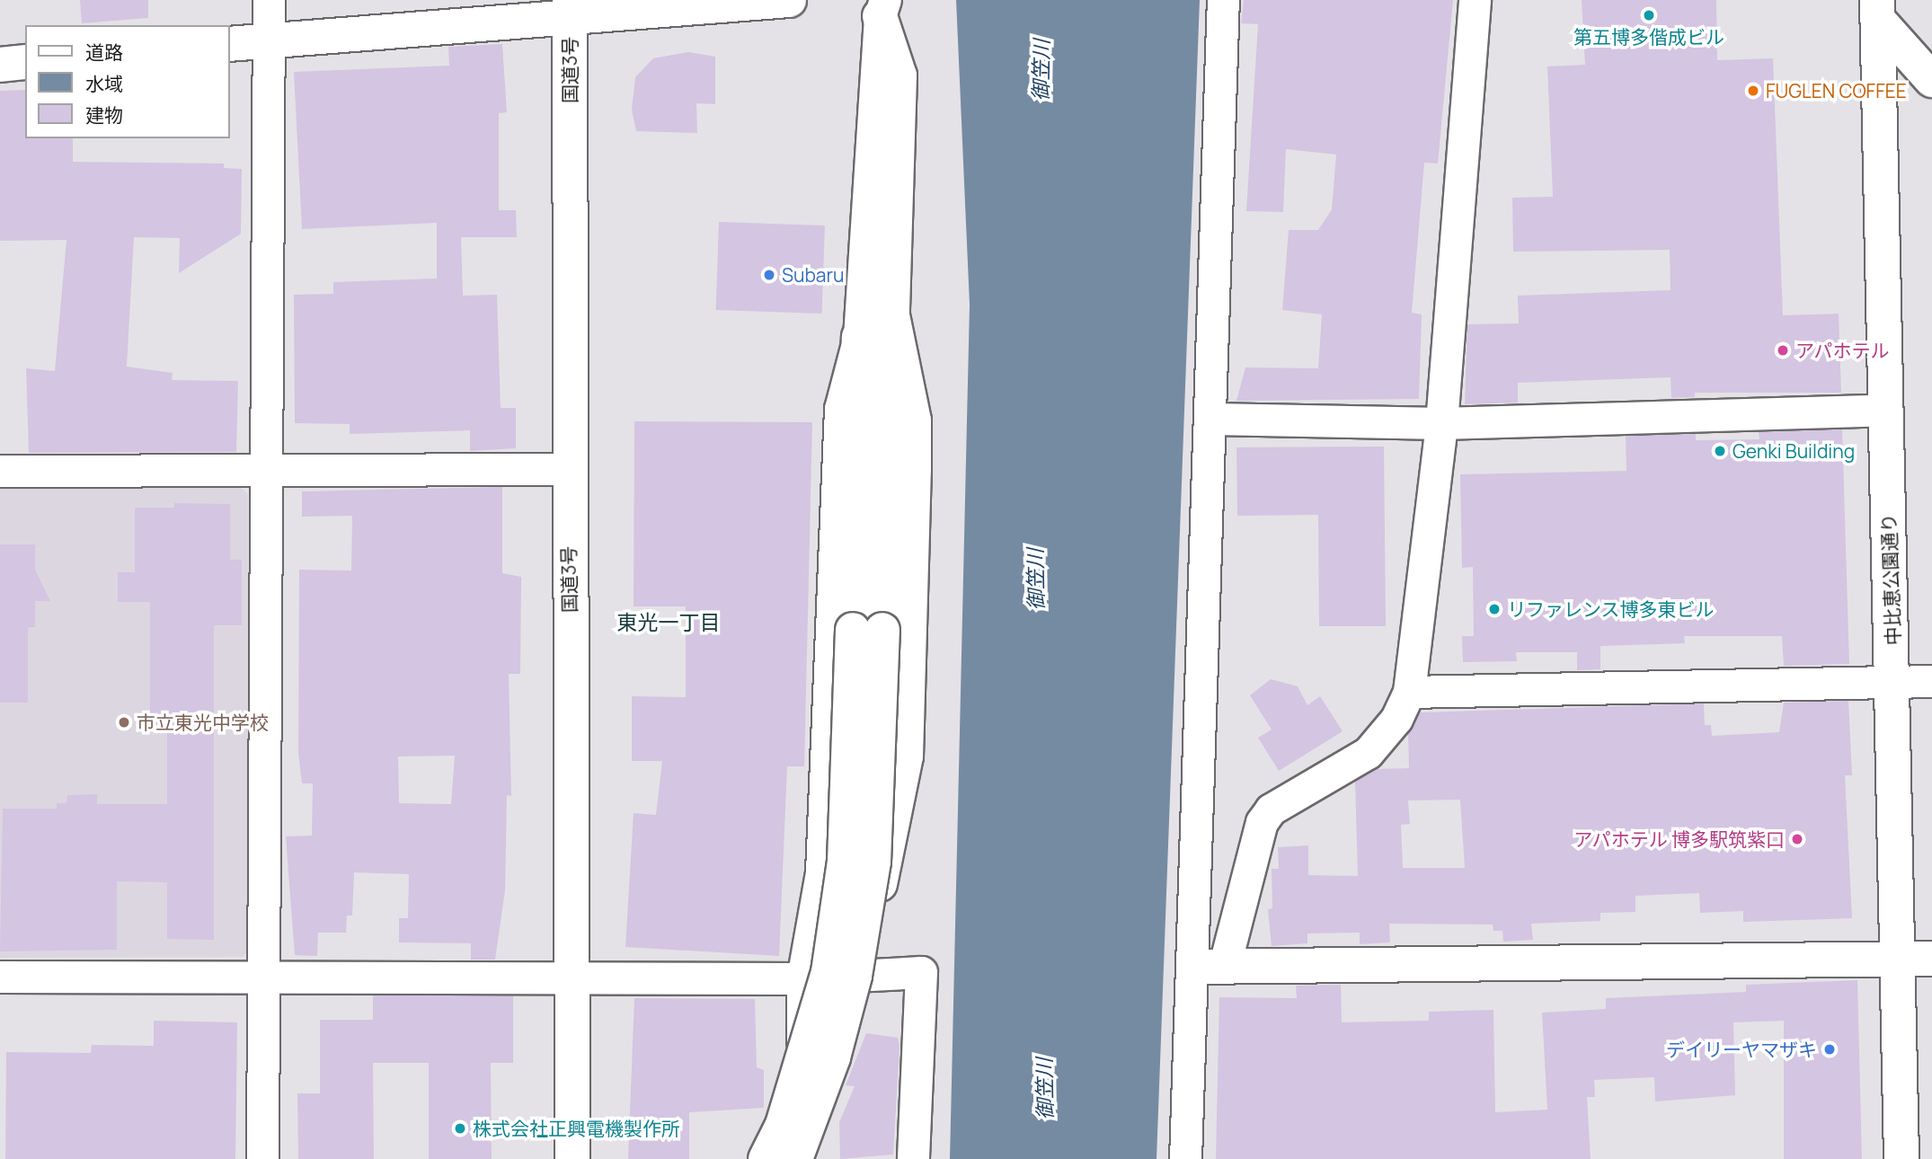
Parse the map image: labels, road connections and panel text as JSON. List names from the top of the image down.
{
  "streets": {
    "main road": ["国道3号", "中比恵公園通り"]
  },
  "districts": ["東光一丁目"],
  "water": ["御笠川"],
  "places": [
    "第五博多偕成ビル",
    "FUGLEN COFFEE",
    "Subaru",
    "アパホテル",
    "Genki Building",
    "リファレンス博多東ビル",
    "市立東光中学校",
    "アパホテル 博多駅筑紫口",
    "デイリーヤマザキ",
    "株式会社正興電機製作所"
  ],
  "legend": ["道路", "水域", "建物"]
}
